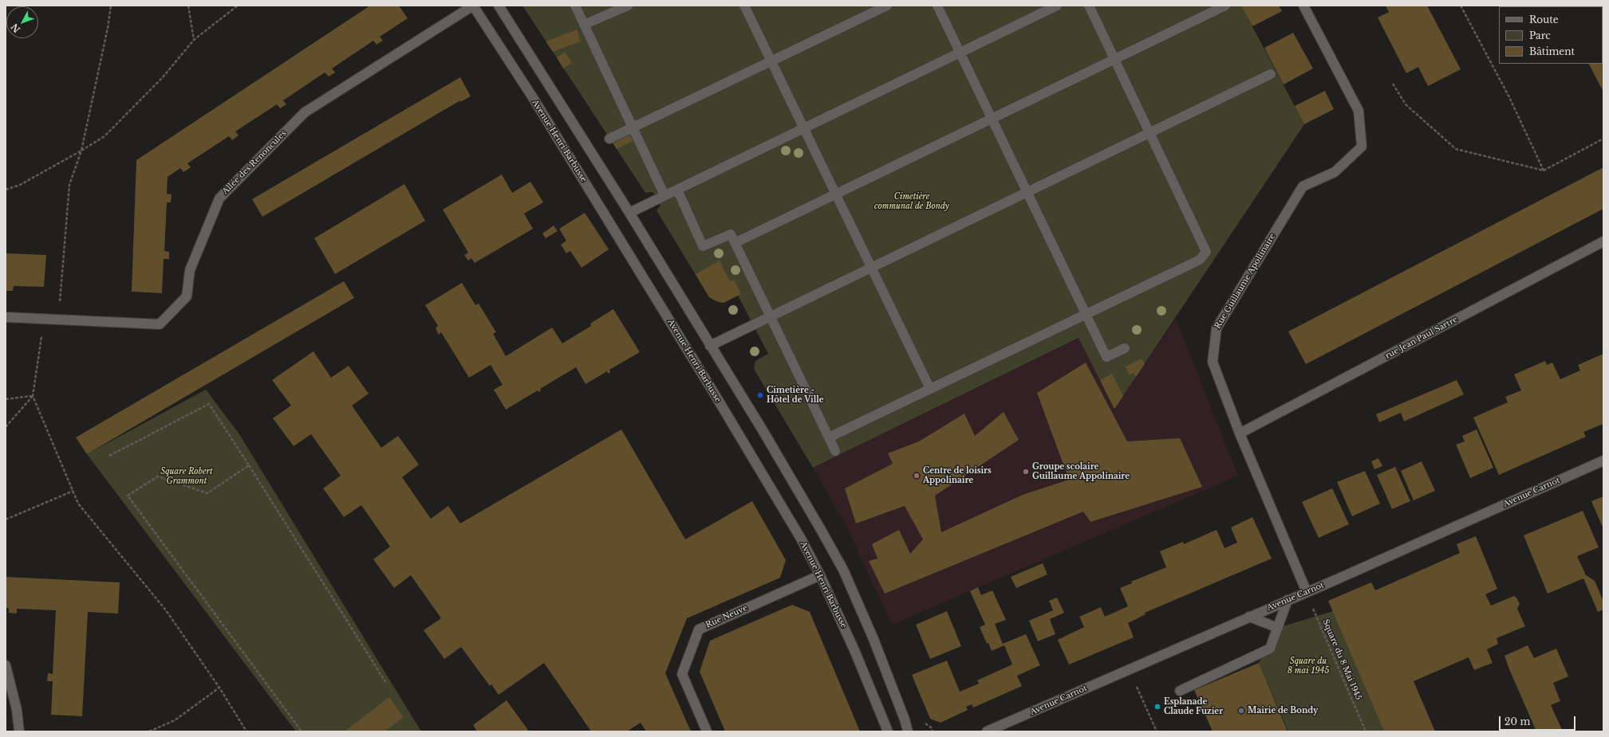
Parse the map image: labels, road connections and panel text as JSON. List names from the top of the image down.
{
  "streets": {
    "street": [
      "Avenue Henri Barbusse",
      "Allée des Renoncules",
      "Rue Guillaume Apollinaire",
      "rue Jean Paul Sartre",
      "Avenue Carnot",
      "Rue Neuve"
    ],
    "path": ["Square du 8 Mai 1945"]
  },
  "crossings": [
    ["Avenue Henri Barbusse", "Allée des Renoncules"],
    ["Avenue Henri Barbusse", "Rue Neuve"],
    ["Rue Guillaume Apollinaire", "rue Jean Paul Sartre"],
    ["Rue Guillaume Apollinaire", "Avenue Carnot"],
    ["Rue Guillaume Apollinaire", "Square du 8 Mai 1945"],
    ["Avenue Carnot", "Square du 8 Mai 1945"]
  ],
  "parks": ["Cimetière communal de Bondy", "Square Robert Grammont", "Square du 8 mai 1945"],
  "places": [
    "Cimetière - Hôtel de Ville",
    "Groupe scolaire Guillaume Appolinaire",
    "Centre de loisirs Appolinaire",
    "Esplanade Claude Fuzier",
    "Mairie de Bondy"
  ],
  "legend": ["Route", "Parc", "Bâtiment"],
  "scale_bar": "20 m",
  "north": "bottom left"
}
